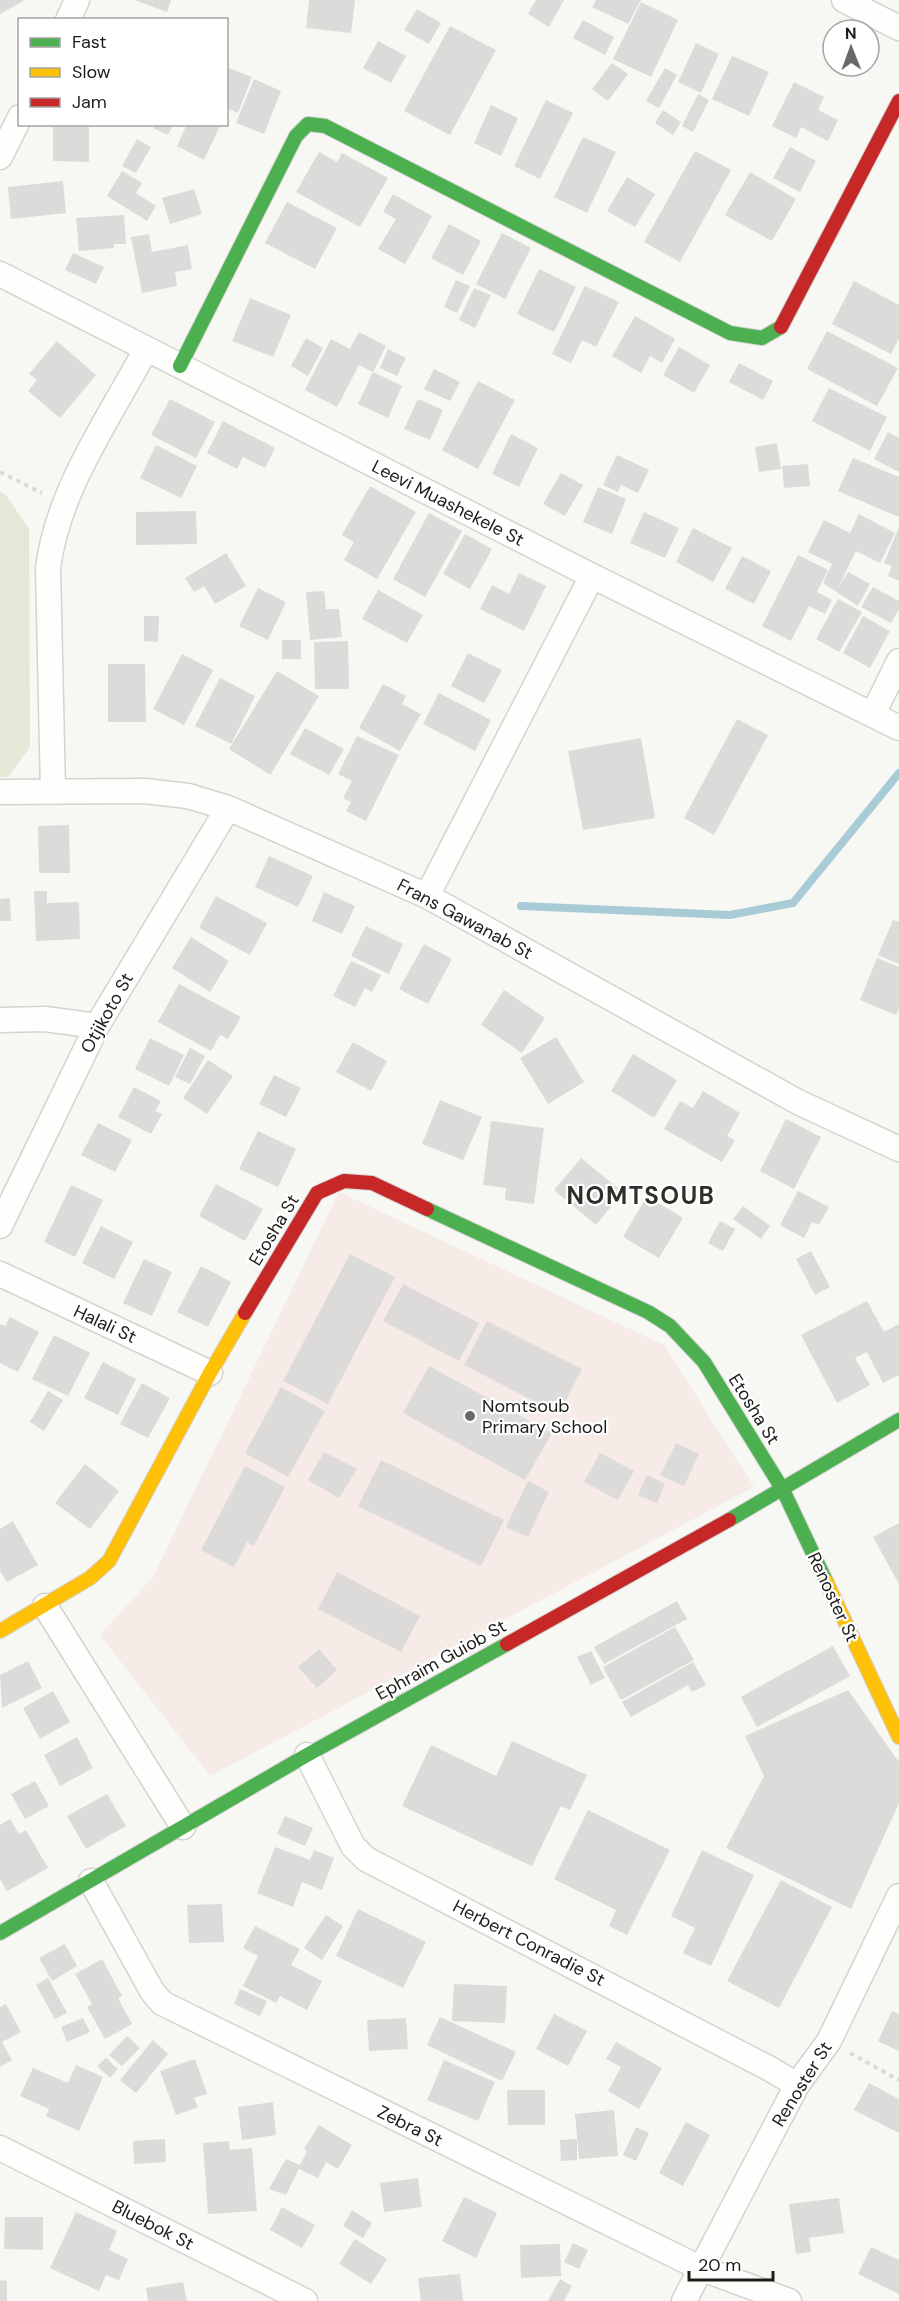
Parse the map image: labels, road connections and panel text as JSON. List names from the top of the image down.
{
  "streets": {
    "street": [
      "Leevi Muashekele St",
      "Frans Gawanab St",
      "Otjikoto St",
      "Etosha St",
      "Halali St",
      "Renoster St",
      "Ephraim Guiob St",
      "Herbert Conradie St",
      "Zebra St",
      "Bluebok St"
    ]
  },
  "crossings": [
    ["Frans Gawanab St", "Otjikoto St"],
    ["Etosha St", "Halali St"],
    ["Etosha St", "Renoster St"],
    ["Etosha St", "Ephraim Guiob St"],
    ["Renoster St", "Ephraim Guiob St"],
    ["Renoster St", "Herbert Conradie St"],
    ["Renoster St", "Zebra St"],
    ["Ephraim Guiob St", "Herbert Conradie St"],
    ["Ephraim Guiob St", "Zebra St"]
  ],
  "districts": ["NOMTSOUB"],
  "places": ["Nomtsoub Primary School"],
  "legend": ["Fast", "Slow", "Jam"],
  "scale_bar": "20 m",
  "north": "top"
}
